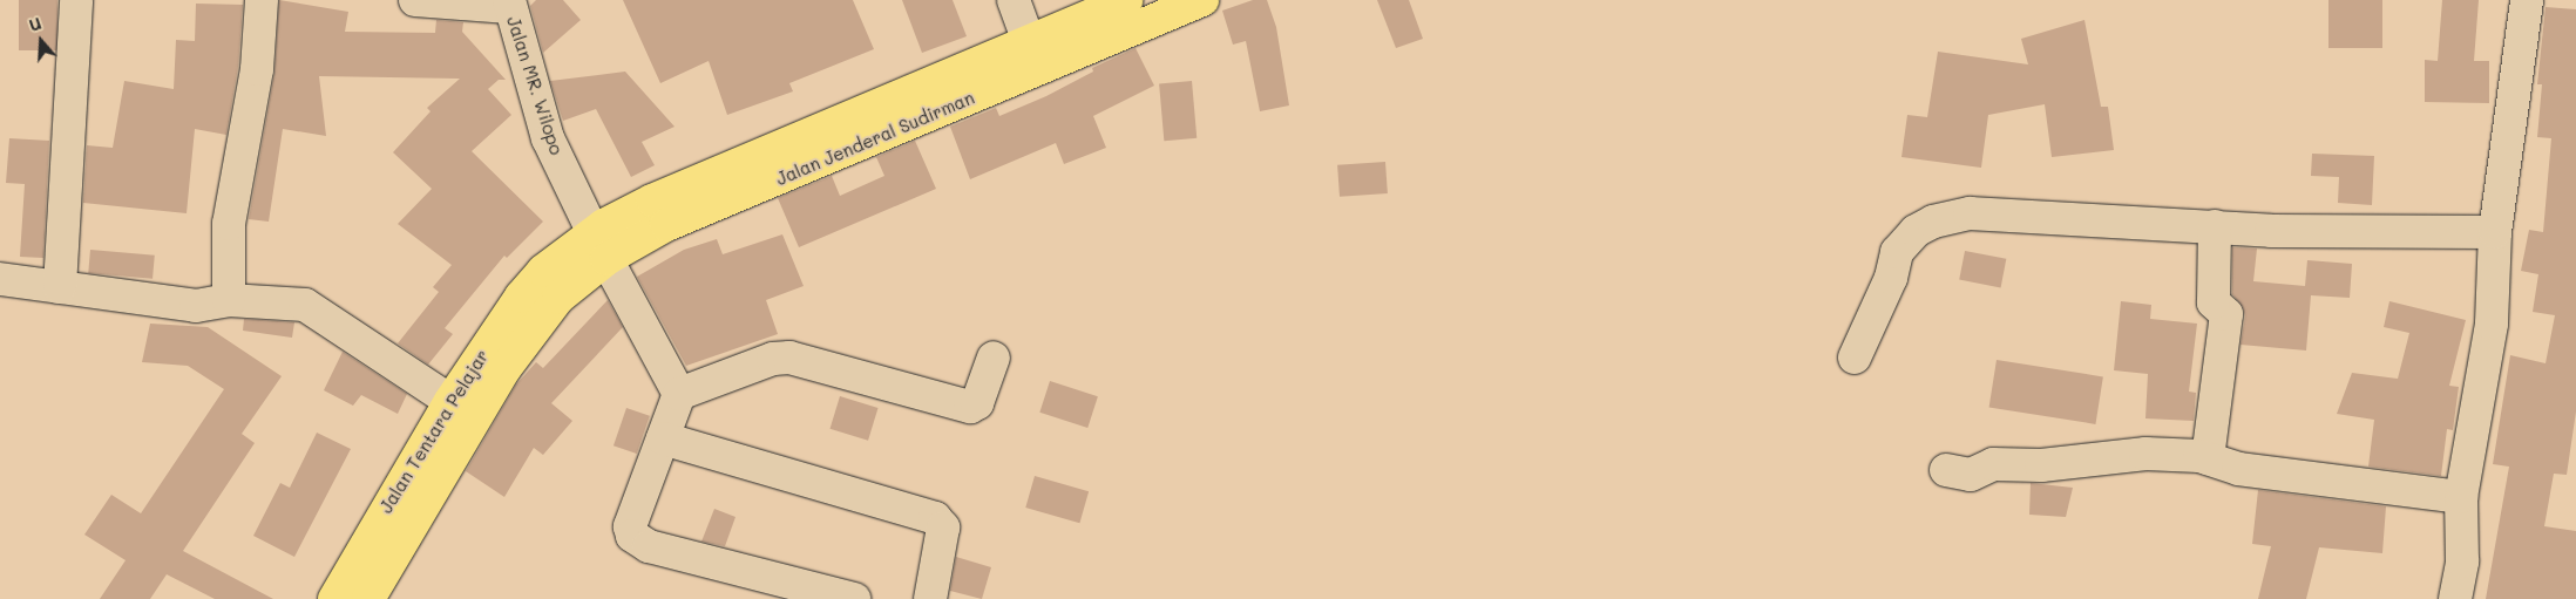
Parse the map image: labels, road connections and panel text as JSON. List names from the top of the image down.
{
  "streets": {
    "main road": ["Jalan Jenderal Sudirman", "Jalan Tentara Pelajar"],
    "street": ["Jalan MR. Wilopo"]
  },
  "crossings": [
    ["Jalan MR. Wilopo", "Jalan Jenderal Sudirman"],
    ["Jalan Jenderal Sudirman", "Jalan Tentara Pelajar"]
  ],
  "north": "top"
}
